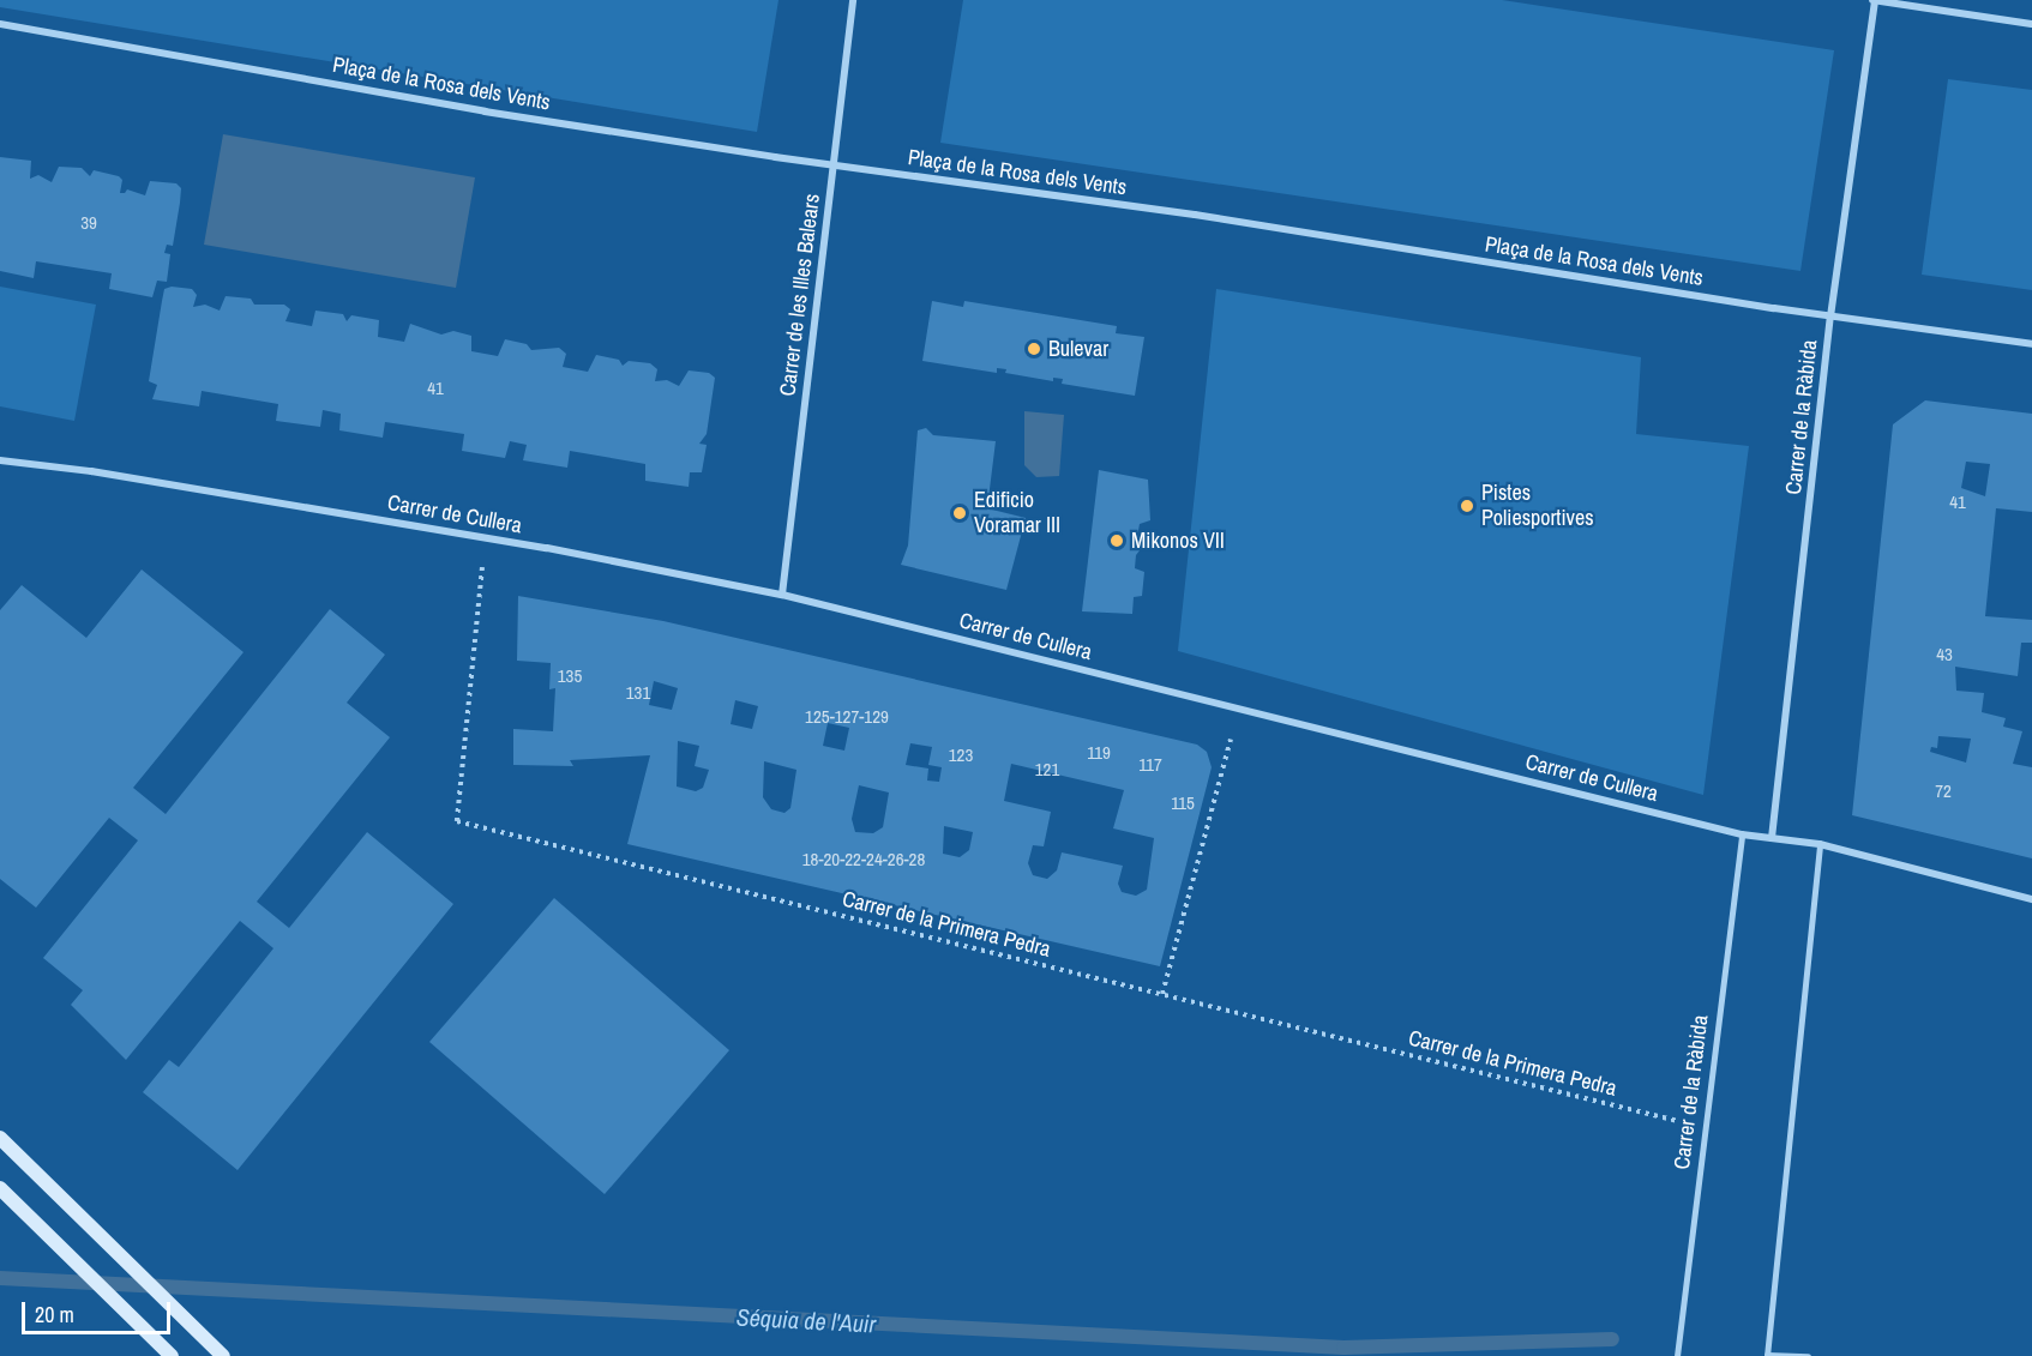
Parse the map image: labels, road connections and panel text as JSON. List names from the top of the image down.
{
  "streets": {
    "street": [
      "Plaça de la Rosa dels Vents",
      "Carrer de les Illes Balears",
      "Carrer de la Ràbida",
      "Carrer de Cullera"
    ],
    "path": ["Carrer de la Primera Pedra"]
  },
  "crossings": [
    ["Plaça de la Rosa dels Vents", "Carrer de les Illes Balears"],
    ["Plaça de la Rosa dels Vents", "Carrer de la Ràbida"],
    ["Carrer de les Illes Balears", "Carrer de Cullera"],
    ["Carrer de la Ràbida", "Carrer de Cullera"],
    ["Carrer de la Ràbida", "Carrer de la Primera Pedra"],
    ["Carrer de Cullera", "Carrer de la Primera Pedra"]
  ],
  "water": ["Séquia de l'Auir"],
  "places": [
    "Bulevar",
    "Pistes Poliesportives",
    "Edificio Voramar III",
    "Mikonos VII"
  ],
  "house_numbers": [
    "39",
    "41",
    "41",
    "43",
    "135",
    "131",
    "125-127-129",
    "119",
    "123",
    "117",
    "121",
    "72",
    "115",
    "18-20-22-24-26-28"
  ],
  "scale_bar": "20 m"
}
